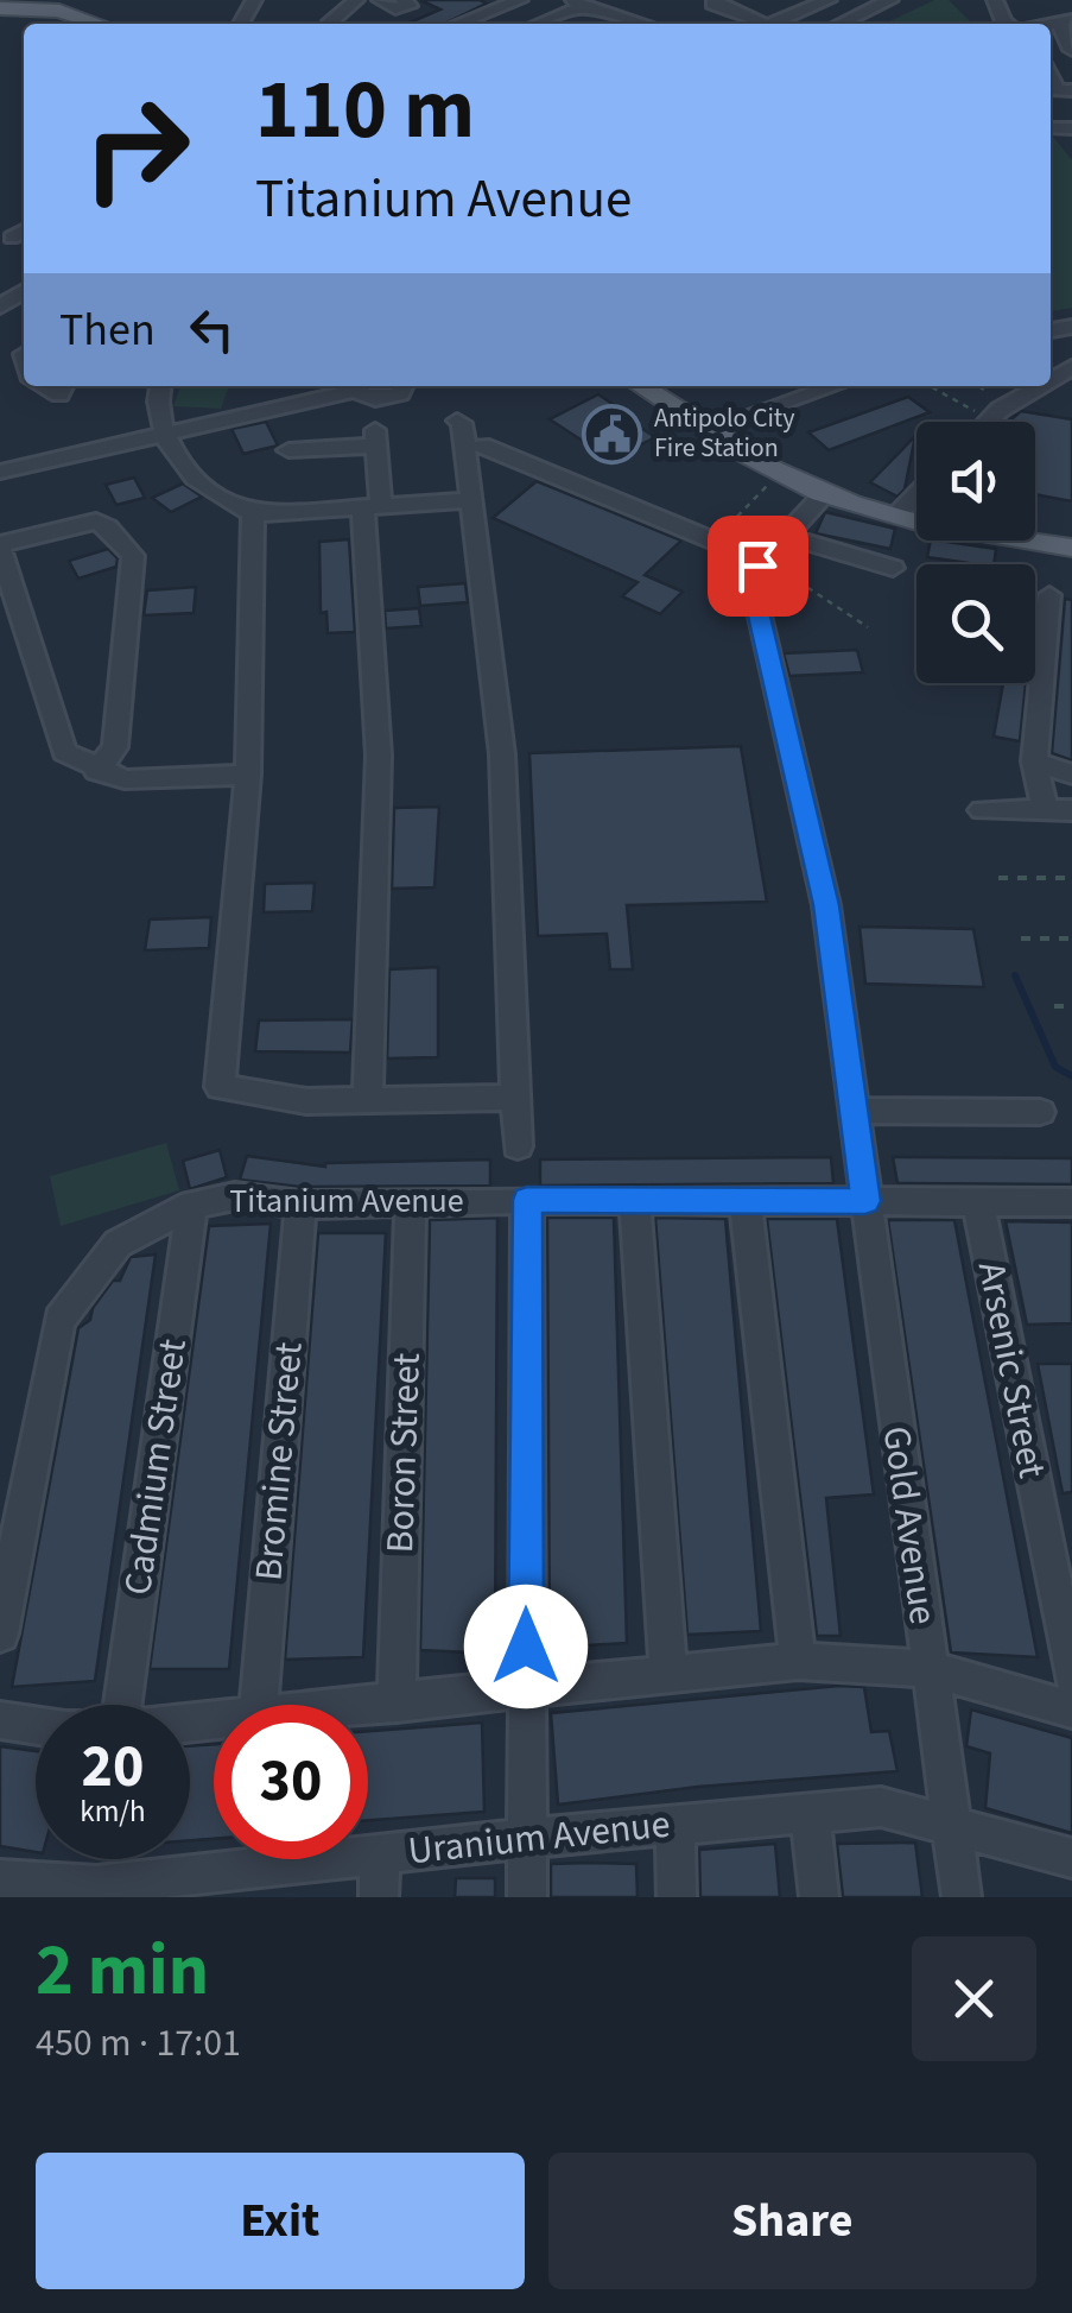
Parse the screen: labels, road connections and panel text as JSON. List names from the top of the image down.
{
  "streets": {
    "street": [
      "Titanium Avenue",
      "Arsenic Street",
      "Boron Street",
      "Bromine Street",
      "Cadmium Street",
      "Gold Avenue",
      "Uranium Avenue"
    ]
  },
  "crossings": [
    ["Titanium Avenue", "Arsenic Street"],
    ["Titanium Avenue", "Boron Street"],
    ["Titanium Avenue", "Bromine Street"],
    ["Titanium Avenue", "Cadmium Street"],
    ["Titanium Avenue", "Gold Avenue"],
    ["Gold Avenue", "Uranium Avenue"]
  ],
  "places": {
    "public building": ["Antipolo City Fire Station"]
  },
  "page": {
    "turn": ["110 m", "Titanium Avenue"],
    "then": "Then",
    "speed": "20 km/h",
    "limit": "30",
    "heading": ["2 min", "450 m · 17:01"],
    "buttons": ["Exit", "Share"]
  }
}
